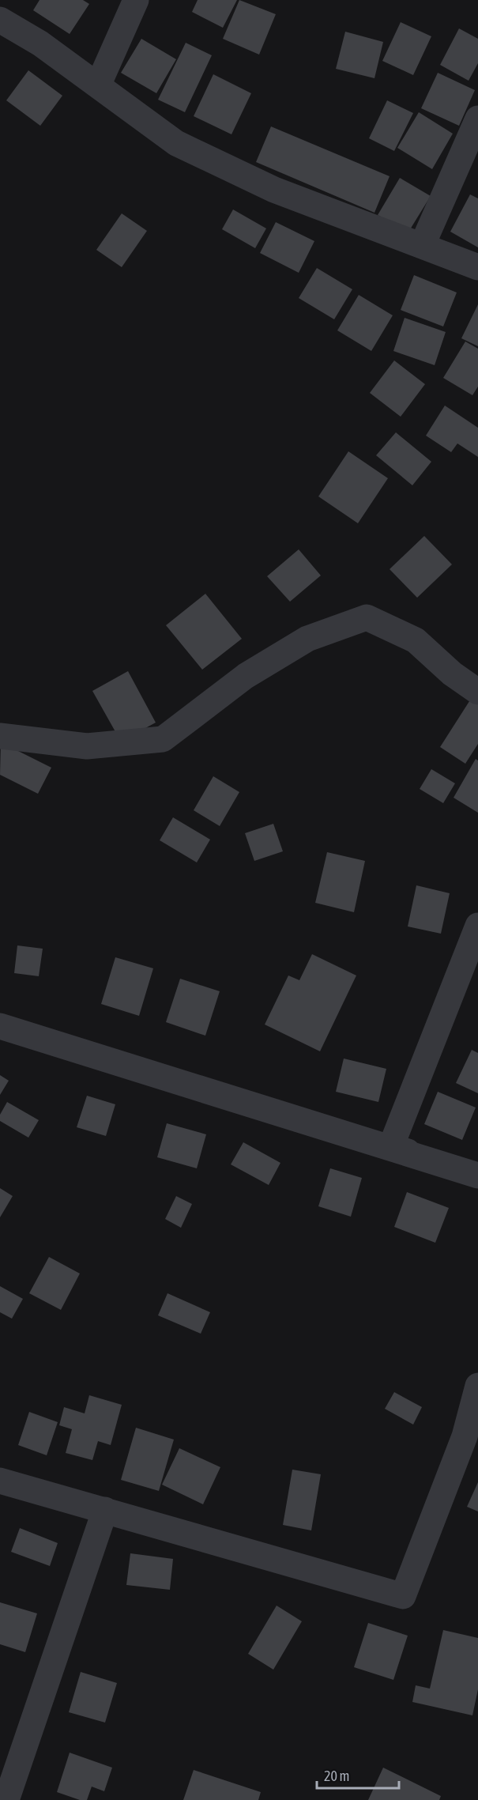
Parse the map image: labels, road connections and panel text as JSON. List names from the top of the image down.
{
  "scale_bar": "20 m"
}
